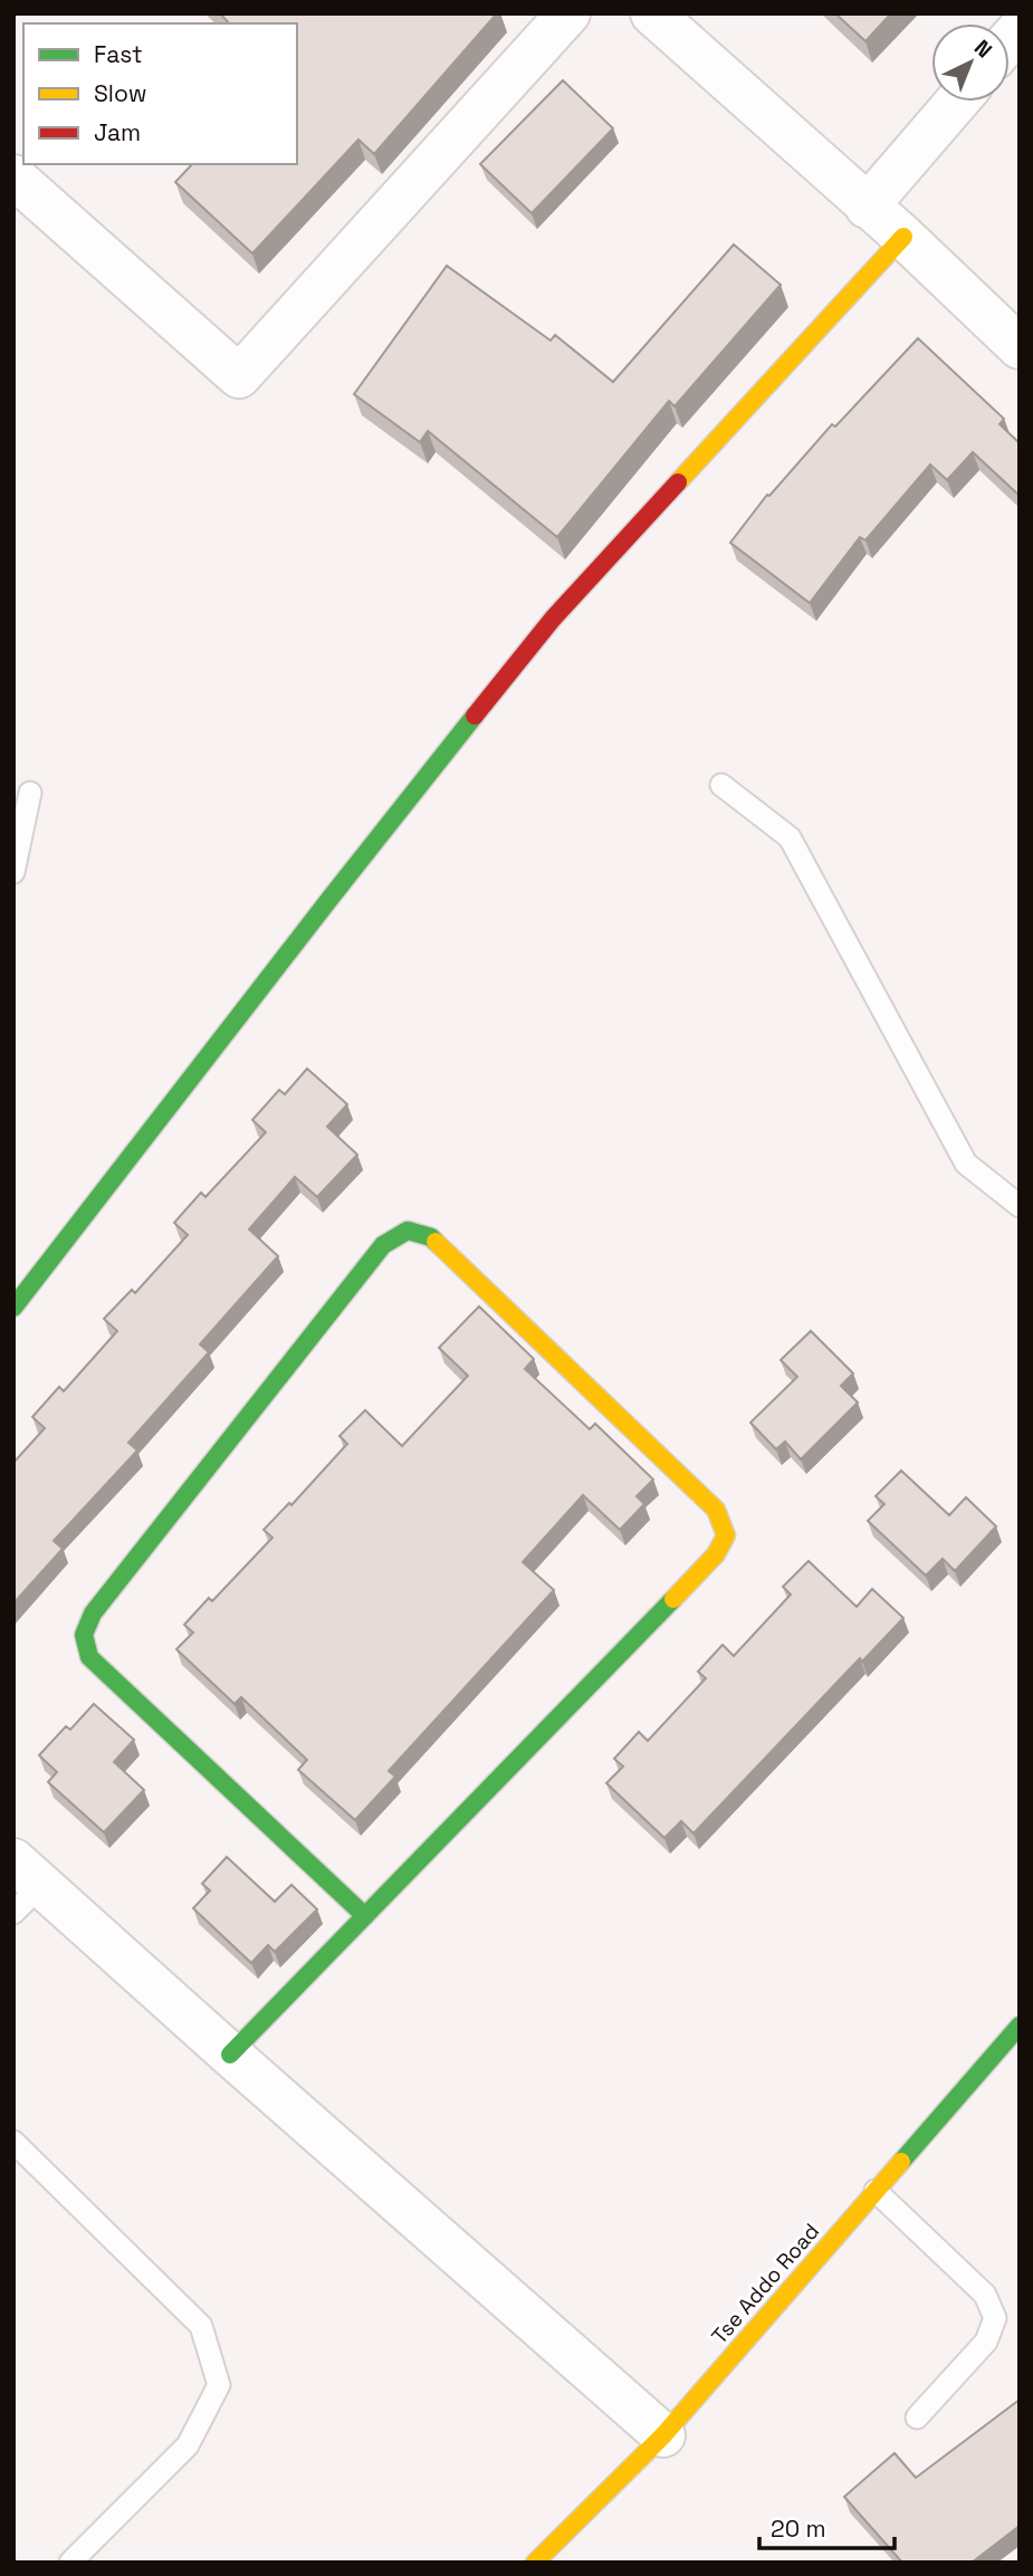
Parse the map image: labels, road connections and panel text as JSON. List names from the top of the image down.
{
  "streets": {
    "street": ["Tse Addo Road"]
  },
  "legend": ["Fast", "Slow", "Jam"],
  "scale_bar": "20 m",
  "north": "top right"
}
